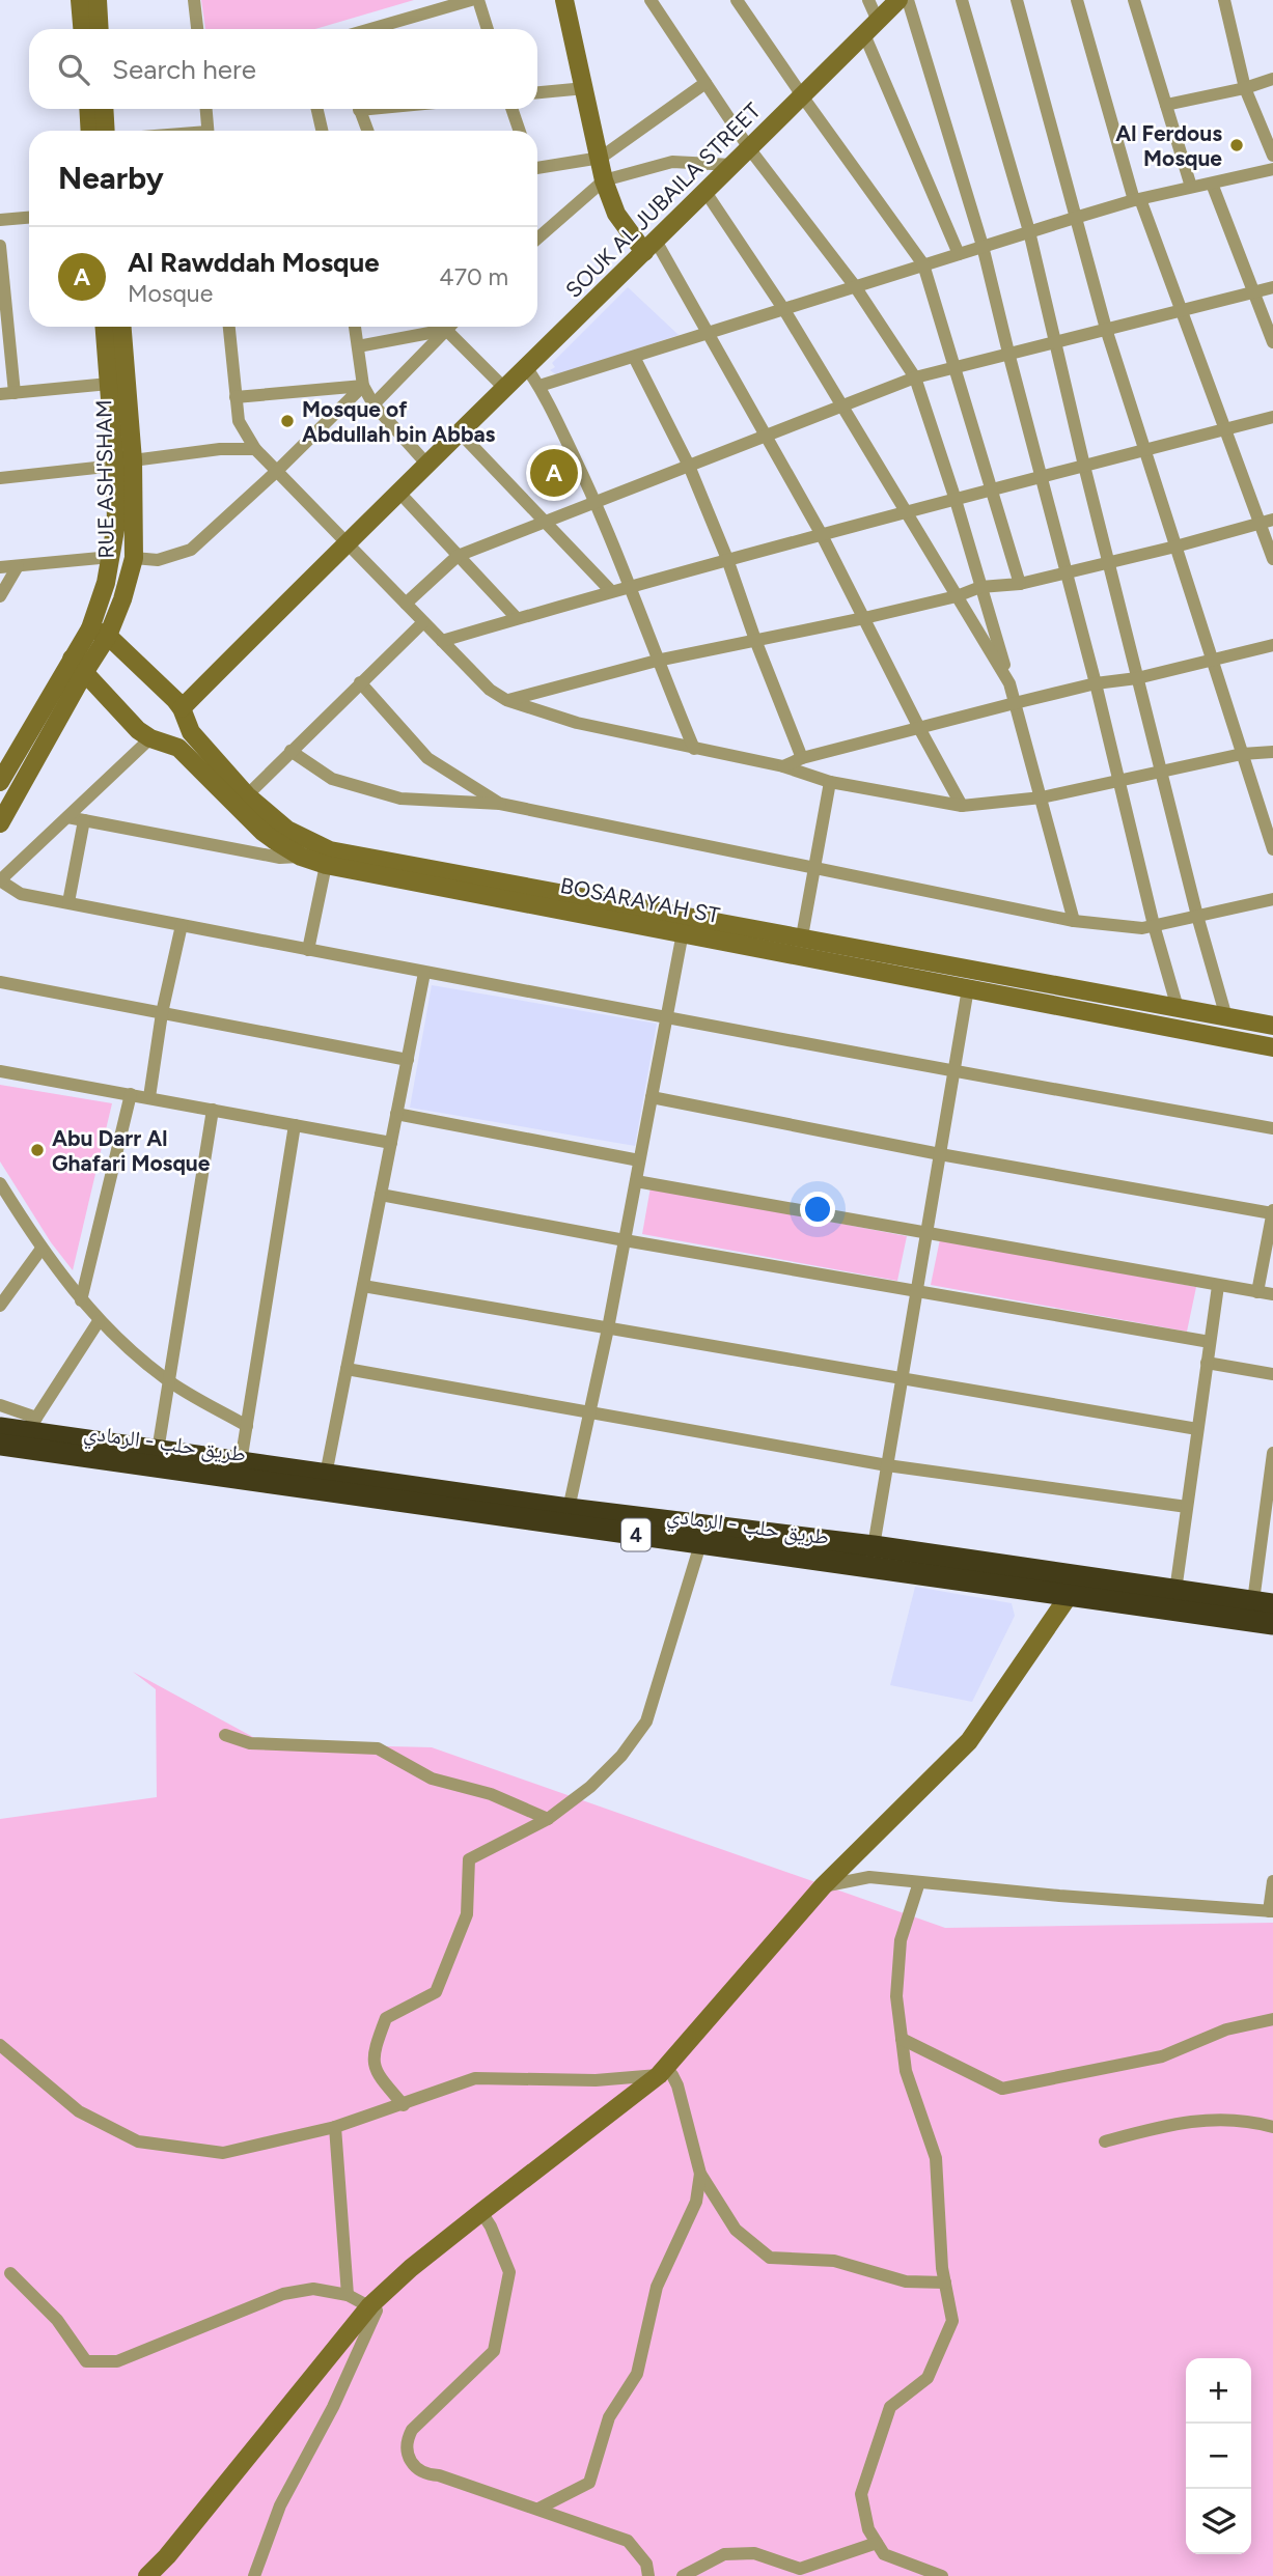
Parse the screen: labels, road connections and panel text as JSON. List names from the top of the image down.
{
  "streets": {
    "highway": ["طريق حلب - الرمادي", "4"],
    "street": ["SOUK AL JUBAILA STREET", "RUE ASH'SHAM", "BOSARAYAH ST"]
  },
  "crossings": [
    ["SOUK AL JUBAILA STREET", "BOSARAYAH ST"],
    ["RUE ASH'SHAM", "BOSARAYAH ST"]
  ],
  "places": ["Al Ferdous Mosque", "Mosque of Abdullah bin Abbas", "Abu Darr Al Ghafari Mosque"],
  "page": {
    "search": "Search here",
    "heading": "Nearby",
    "list": [
      {
        "mark": "A",
        "name": "Al Rawddah Mosque",
        "note": "Mosque",
        "value": "470 m"
      }
    ],
    "pins": "A",
    "map_buttons": ["+", "−"]
  }
}
